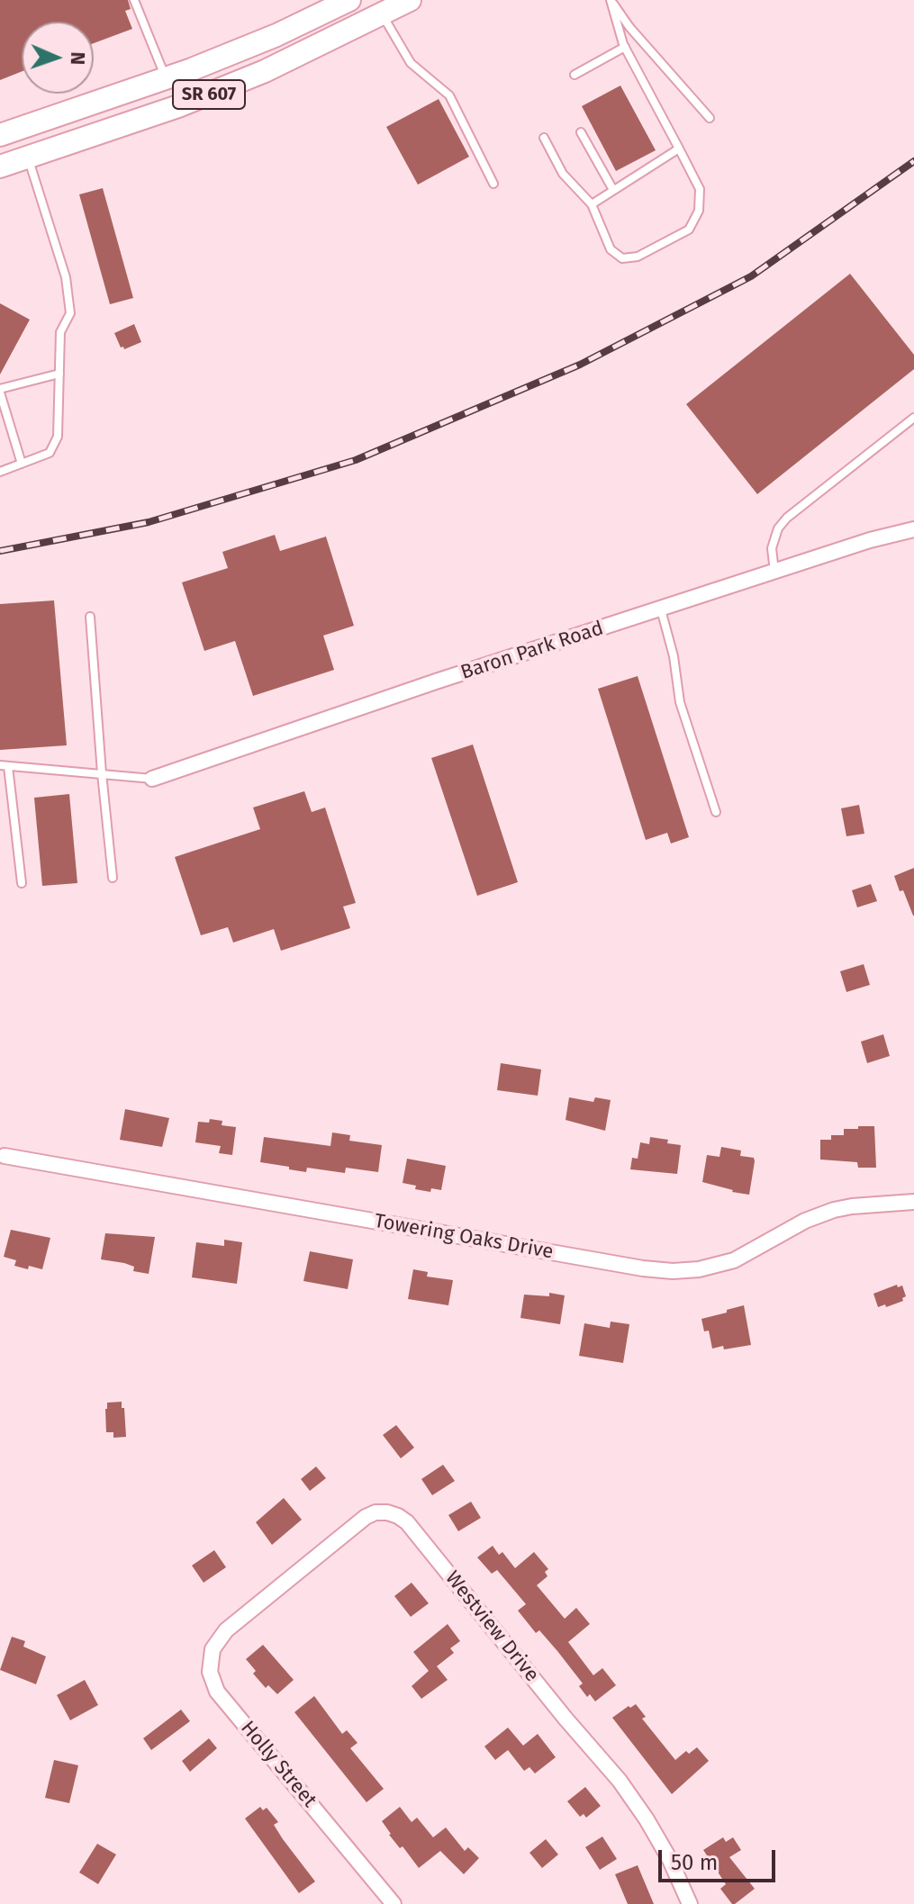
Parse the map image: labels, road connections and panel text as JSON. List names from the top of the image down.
{
  "streets": {
    "main road": ["SR 607"],
    "street": [
      "Baron Park Road",
      "Towering Oaks Drive",
      "Westview Drive",
      "Holly Street"
    ]
  },
  "crossings": [
    ["Westview Drive", "Holly Street"]
  ],
  "scale_bar": "50 m",
  "north": "right"
}
